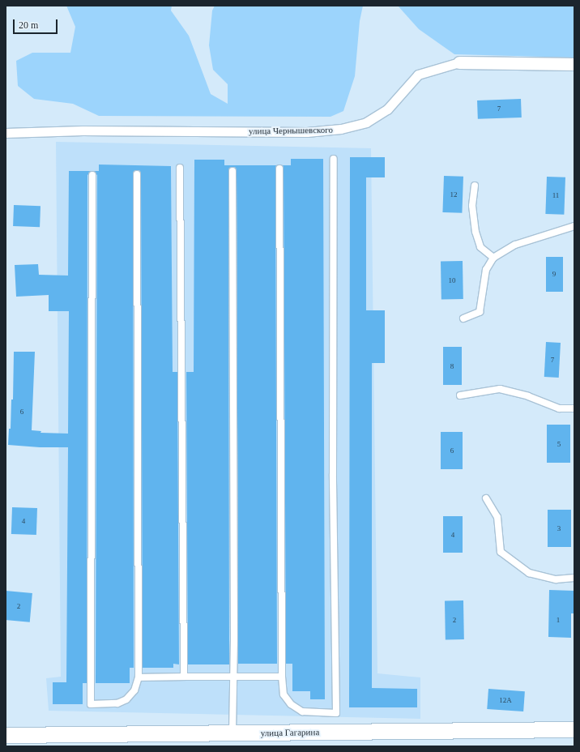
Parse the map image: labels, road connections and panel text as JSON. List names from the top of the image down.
{
  "streets": {
    "street": ["улица Чернышевского", "улица Гагарина"]
  },
  "house_numbers": [
    "7",
    "12",
    "11",
    "9",
    "10",
    "7",
    "8",
    "6",
    "5",
    "6",
    "4",
    "3",
    "4",
    "2",
    "2",
    "1",
    "12А"
  ],
  "scale_bar": "20 m"
}
